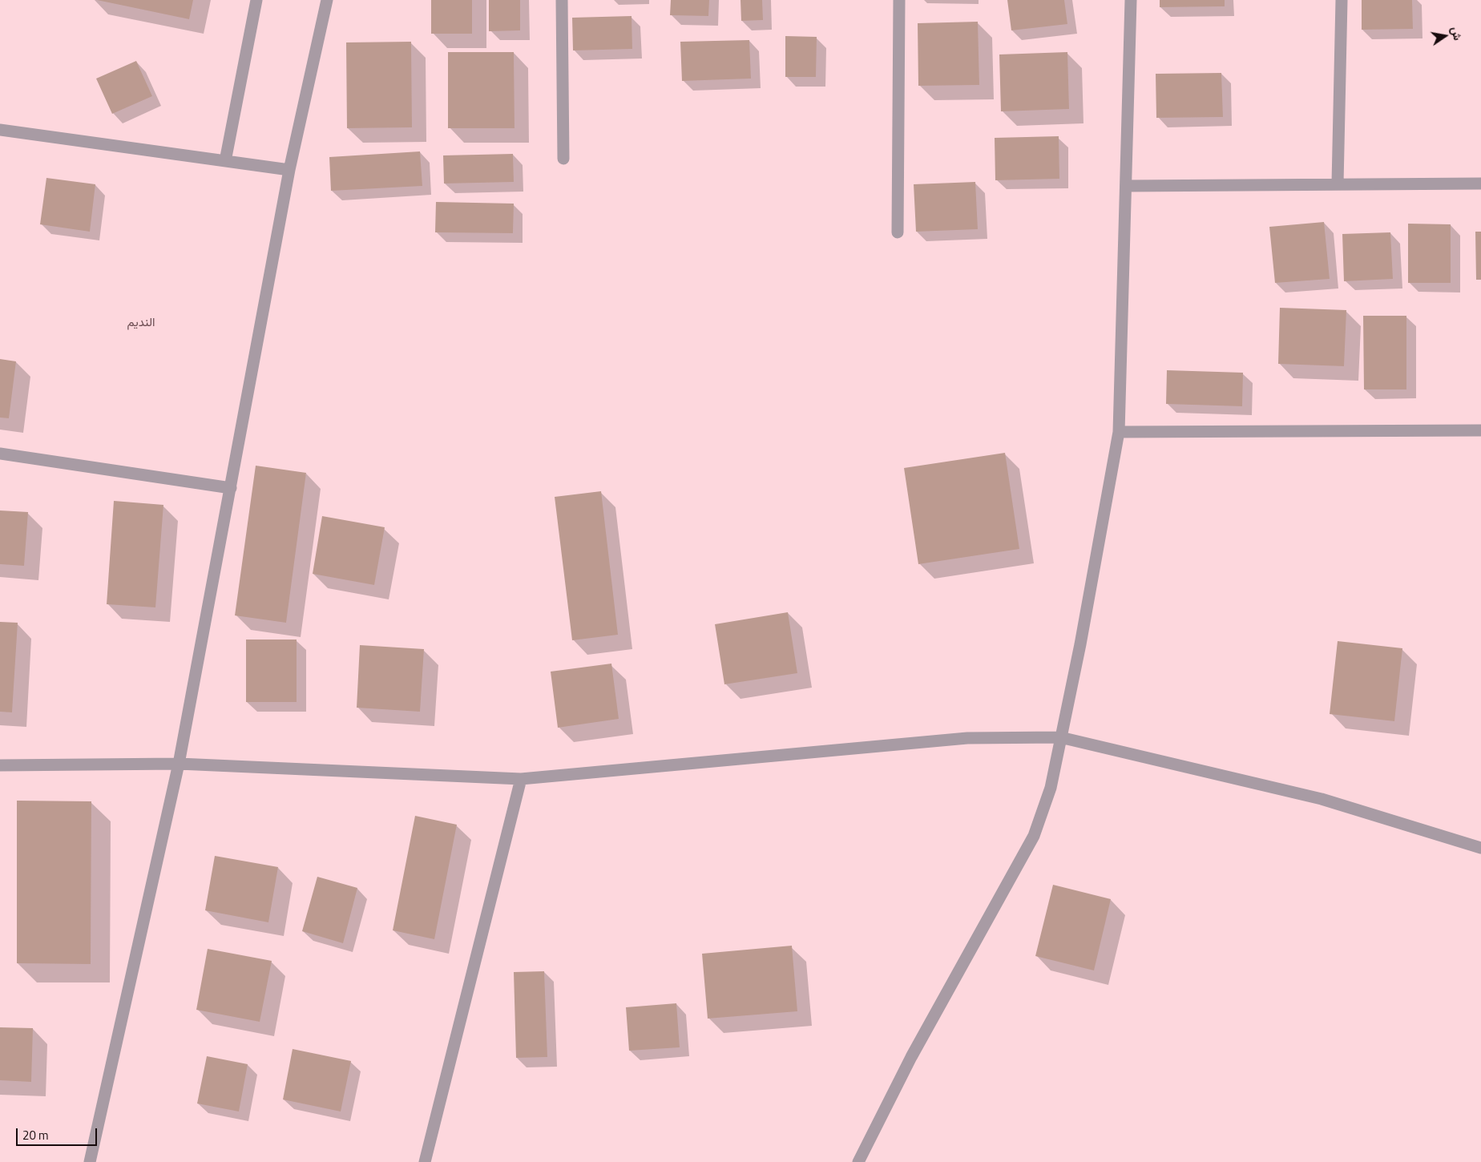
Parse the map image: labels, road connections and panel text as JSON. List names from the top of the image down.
{
  "districts": ["النديم"],
  "scale_bar": "20 m",
  "north": "right"
}
